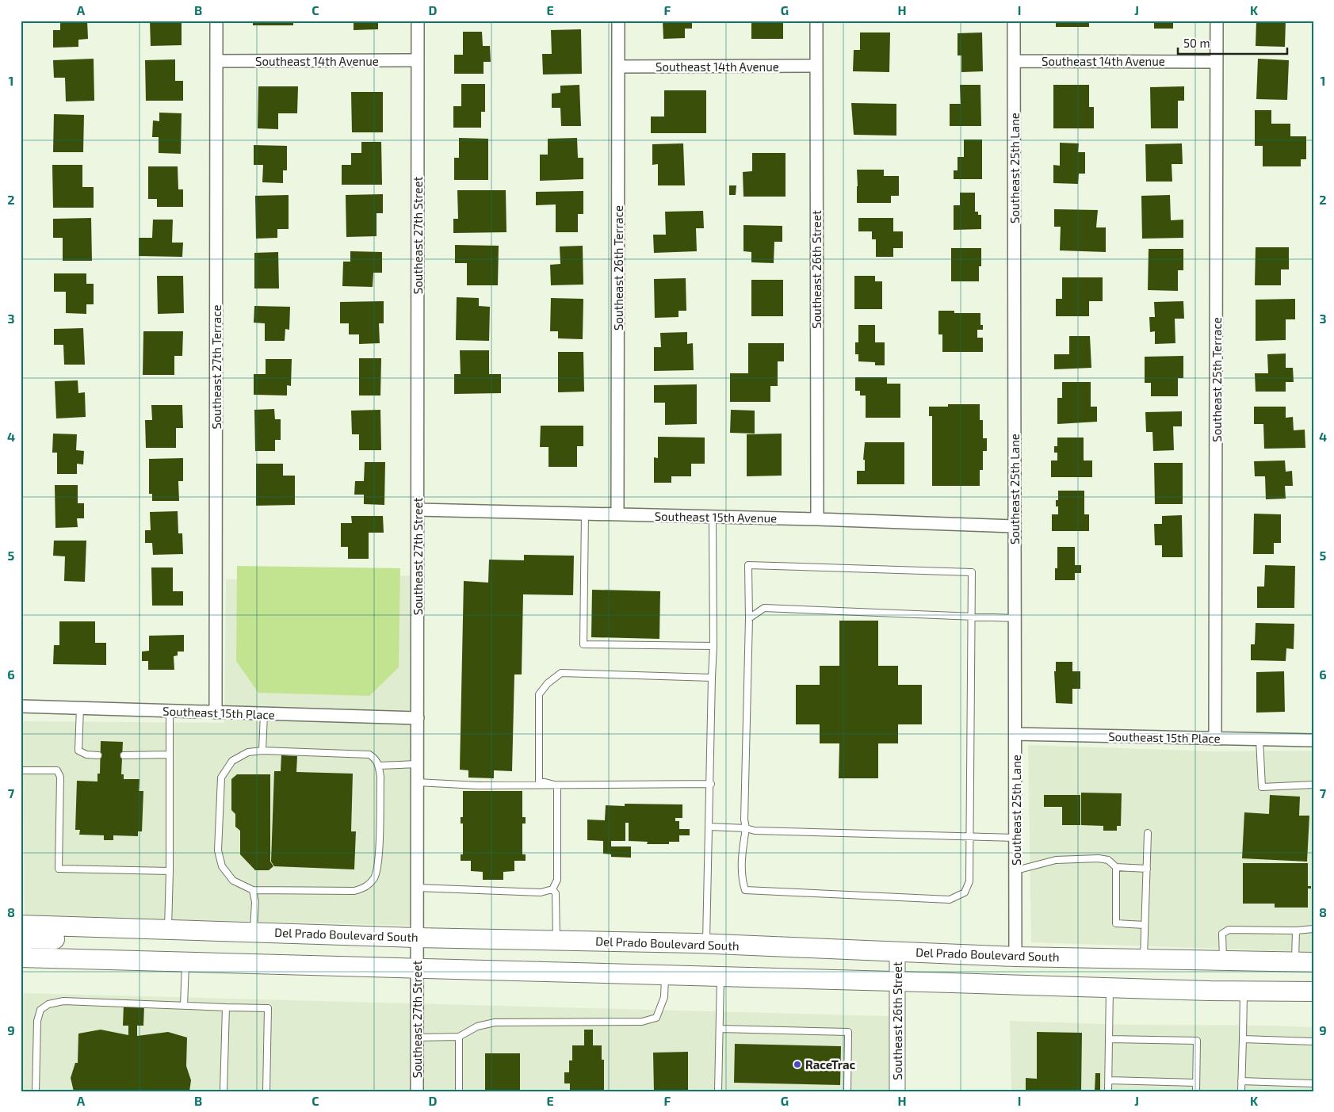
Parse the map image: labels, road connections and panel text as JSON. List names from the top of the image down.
{
  "streets": {
    "main road": ["Del Prado Boulevard South"],
    "street": [
      "Southeast 14th Avenue",
      "Southeast 25th Lane",
      "Southeast 27th Street",
      "Southeast 26th Terrace",
      "Southeast 26th Street",
      "Southeast 27th Terrace",
      "Southeast 25th Terrace",
      "Southeast 15th Avenue",
      "Southeast 15th Place"
    ]
  },
  "crossings": [
    ["Southeast 14th Avenue", "Southeast 25th Lane"],
    ["Southeast 14th Avenue", "Southeast 27th Street"],
    ["Southeast 14th Avenue", "Southeast 26th Terrace"],
    ["Southeast 14th Avenue", "Southeast 26th Street"],
    ["Southeast 14th Avenue", "Southeast 27th Terrace"],
    ["Southeast 14th Avenue", "Southeast 25th Terrace"],
    ["Southeast 25th Lane", "Southeast 15th Avenue"],
    ["Southeast 25th Lane", "Southeast 15th Place"],
    ["Southeast 25th Lane", "Del Prado Boulevard South"],
    ["Southeast 27th Street", "Southeast 15th Avenue"],
    ["Southeast 27th Street", "Southeast 15th Place"],
    ["Southeast 27th Street", "Del Prado Boulevard South"],
    ["Southeast 26th Terrace", "Southeast 15th Avenue"],
    ["Southeast 26th Street", "Southeast 15th Avenue"],
    ["Southeast 26th Street", "Del Prado Boulevard South"],
    ["Southeast 27th Terrace", "Southeast 15th Place"],
    ["Southeast 25th Terrace", "Southeast 15th Place"]
  ],
  "places": ["RaceTrac"],
  "scale_bar": "50 m",
  "grid": {
    "columns": [
      "A",
      "B",
      "C",
      "D",
      "E",
      "F",
      "G",
      "H",
      "I",
      "J",
      "K"
    ],
    "rows": [
      "1",
      "2",
      "3",
      "4",
      "5",
      "6",
      "7",
      "8",
      "9"
    ]
  }
}
